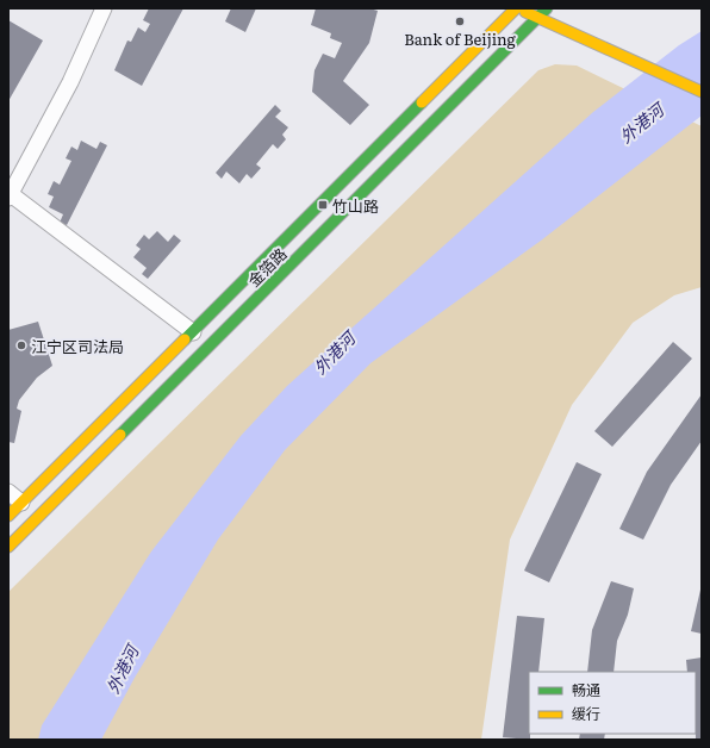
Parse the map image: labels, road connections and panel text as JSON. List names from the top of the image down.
{
  "streets": {
    "main road": ["金箔路"]
  },
  "water": ["外港河"],
  "places": {
    "other": ["Bank of Beijing", "江宁区司法局"],
    "transit": ["竹山路"]
  },
  "legend": ["畅通", "缓行"]
}
